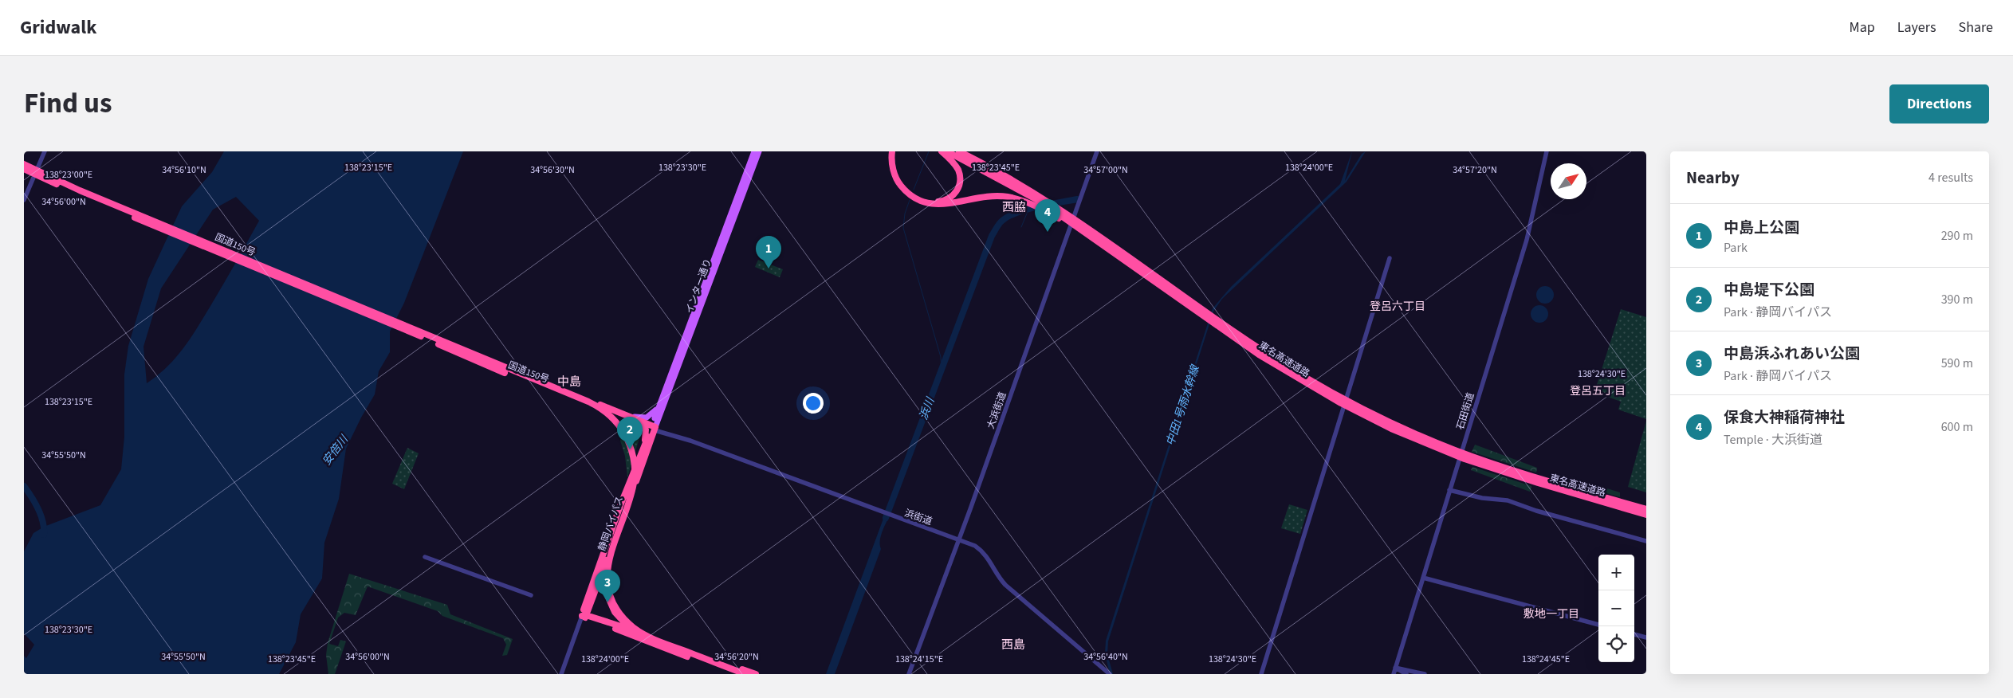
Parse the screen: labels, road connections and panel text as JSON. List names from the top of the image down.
{
  "streets": {
    "highway": ["国道150号", "東名高速道路", "静岡バイパス"],
    "main road": ["インター通り"],
    "street": ["大浜街道", "石田街道", "浜街道"]
  },
  "crossings": [
    ["国道150号", "インター通り"],
    ["国道150号", "浜街道"],
    ["国道150号", "静岡バイパス"],
    ["インター通り", "浜街道"],
    ["大浜街道", "浜街道"]
  ],
  "districts": [
    "西脇",
    "登呂六丁目",
    "中島",
    "登呂五丁目",
    "敷地一丁目",
    "西島"
  ],
  "water": ["中田1号雨水幹線", "浜川", "安倍川"],
  "north": "top right",
  "page": {
    "header": "Gridwalk",
    "nav": ["Map", "Layers", "Share"],
    "title": "Find us",
    "buttons": "Directions",
    "heading": ["Nearby", "4 results"],
    "pins": [
      "4",
      "1",
      "2",
      "3"
    ],
    "list": [
      {
        "mark": "1",
        "name": "中島上公園",
        "note": "Park",
        "value": "290 m"
      },
      {
        "mark": "2",
        "name": "中島堤下公園",
        "note": "Park · 静岡バイパス",
        "value": "390 m"
      },
      {
        "mark": "3",
        "name": "中島浜ふれあい公園",
        "note": "Park · 静岡バイパス",
        "value": "590 m"
      },
      {
        "mark": "4",
        "name": "保食大神稲荷神社",
        "note": "Temple · 大浜街道",
        "value": "600 m"
      }
    ],
    "map_buttons": ["+", "−"]
  },
  "coordinates": [
    "138°23'15\"E",
    "138°23'30\"E",
    "138°23'45\"E",
    "138°24'00\"E",
    "34°56'10\"N",
    "34°56'30\"N",
    "34°57'00\"N",
    "34°57'20\"N",
    "138°23'00\"E",
    "34°56'00\"N",
    "138°24'30\"E",
    "34°55'50\"N",
    "34°56'20\"N",
    "34°56'40\"N",
    "138°24'15\"E",
    "138°24'45\"E"
  ]
}
